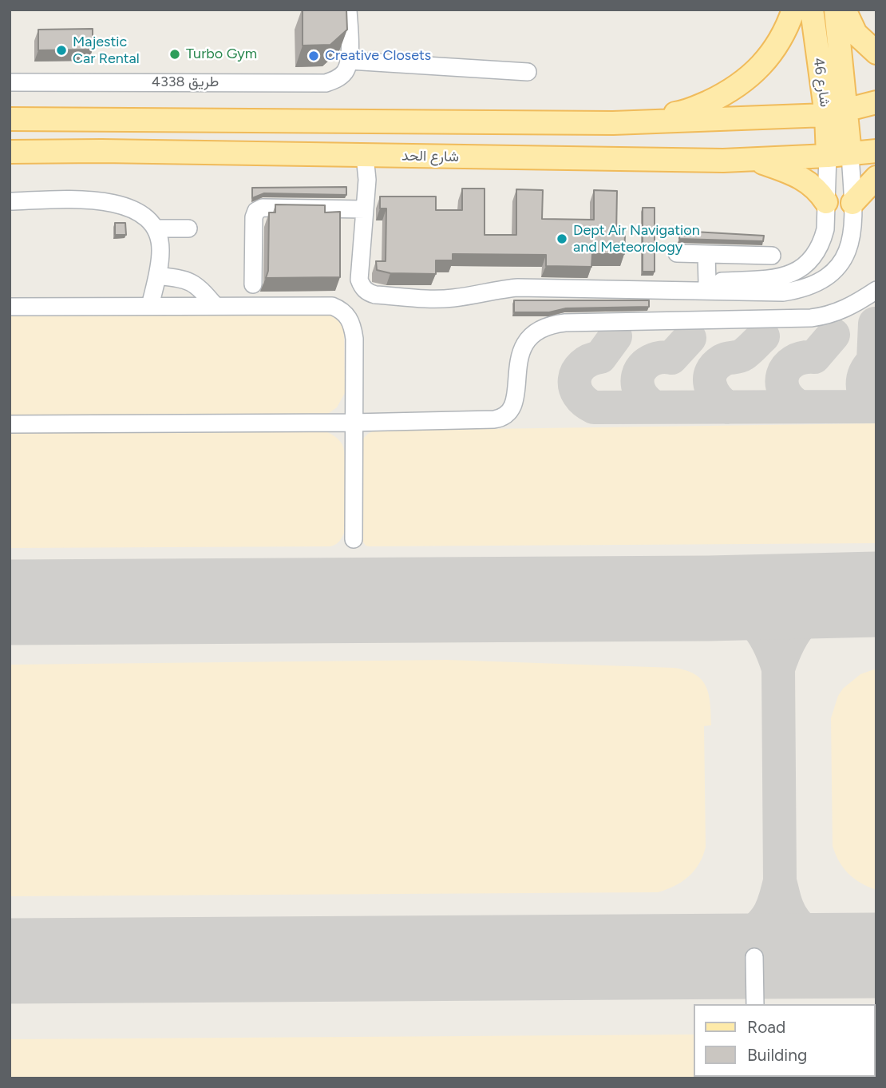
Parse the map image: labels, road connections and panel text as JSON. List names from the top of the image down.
{
  "streets": {
    "main road": ["شارع 46", "شارع الحد"],
    "street": ["طريق 4338"]
  },
  "crossings": [
    ["شارع 46", "شارع الحد"]
  ],
  "places": [
    "Majestic Car Rental",
    "Turbo Gym",
    "Creative Closets",
    "Dept Air Navigation and Meteorology"
  ],
  "legend": ["Road", "Building"]
}
